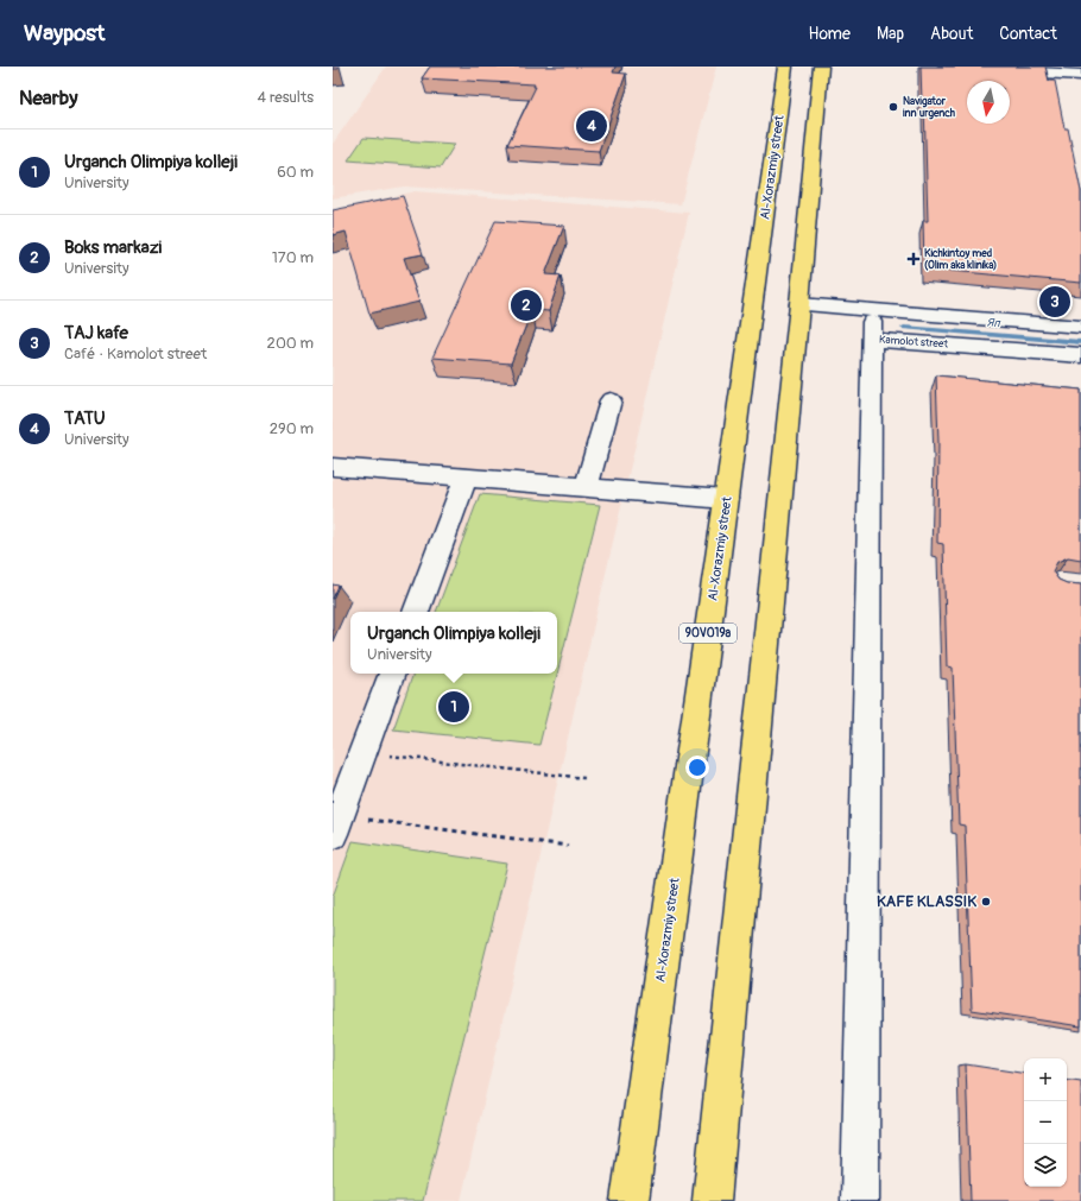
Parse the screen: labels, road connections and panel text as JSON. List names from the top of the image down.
{
  "streets": {
    "main road": ["Al-Xorazmiy street", "90V019a"],
    "street": ["Kamolot street"]
  },
  "water": ["Яп"],
  "places": {
    "other": ["Navigator inn urgench", "KAFE KLASSIK"],
    "health": ["Kichkintoy med (Olim aka klinika)"]
  },
  "north": "bottom",
  "page": {
    "header": "Waypost",
    "nav": [
      "Home",
      "Map",
      "About",
      "Contact"
    ],
    "heading": ["Nearby", "4 results"],
    "pins": [
      "4",
      "3",
      "2",
      "1"
    ],
    "list": [
      {
        "mark": "1",
        "name": "Urganch Olimpiya kolleji",
        "note": "University",
        "value": "60 m"
      },
      {
        "mark": "2",
        "name": "Boks markazi",
        "note": "University",
        "value": "170 m"
      },
      {
        "mark": "3",
        "name": "TAJ kafe",
        "note": "Café · Kamolot street",
        "value": "200 m"
      },
      {
        "mark": "4",
        "name": "TATU",
        "note": "University",
        "value": "290 m"
      }
    ],
    "popup": ["Urganch Olimpiya kolleji", "University"],
    "map_buttons": ["+", "−"]
  }
}
